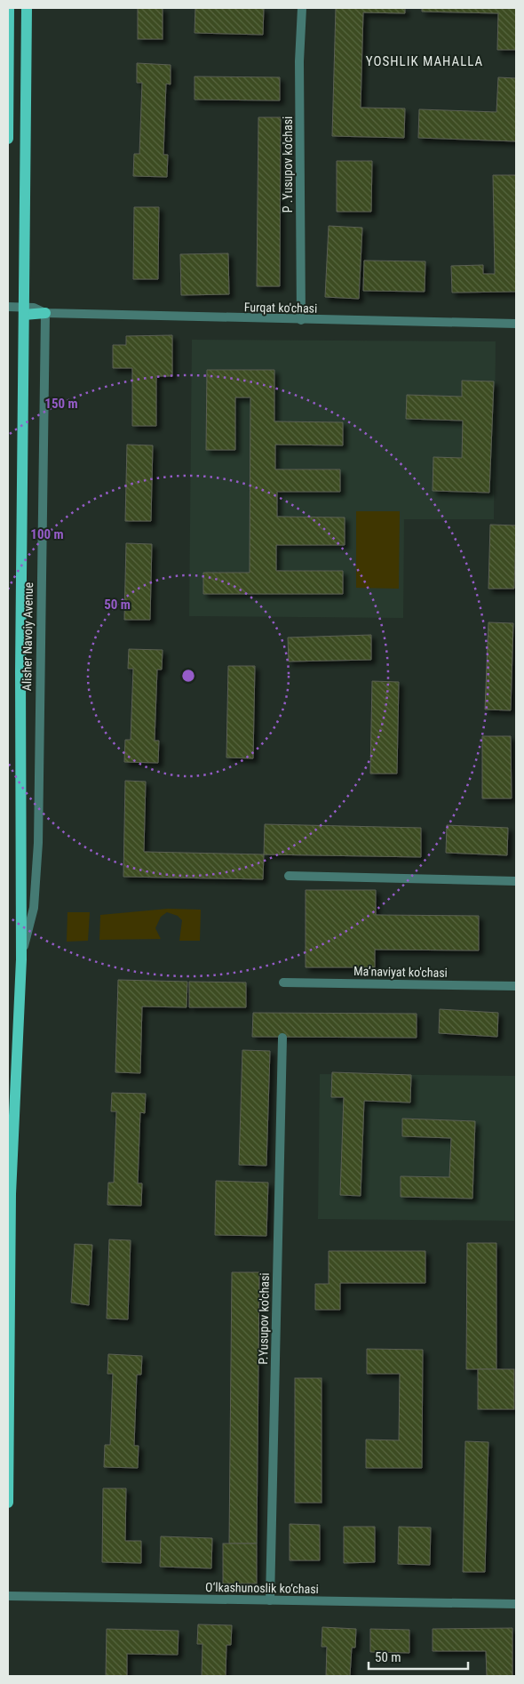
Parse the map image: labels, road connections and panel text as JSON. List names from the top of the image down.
{
  "streets": {
    "main road": ["Alisher Navoiy Avenue"],
    "street": [
      "P .Yusupov ko'chasi",
      "Furqat ko'chasi",
      "Ma’naviyat ko'chasi",
      "P.Yusupov ko'chasi",
      "O‘lkashunoslik ko‘chasi"
    ]
  },
  "crossings": [
    ["P .Yusupov ko'chasi", "Furqat ko'chasi"],
    ["Furqat ko'chasi", "Alisher Navoiy Avenue"],
    ["P.Yusupov ko'chasi", "O‘lkashunoslik ko‘chasi"]
  ],
  "districts": ["YOSHLIK MAHALLA"],
  "scale_bar": "50 m",
  "rings": ["150 m", "100 m", "50 m"]
}
